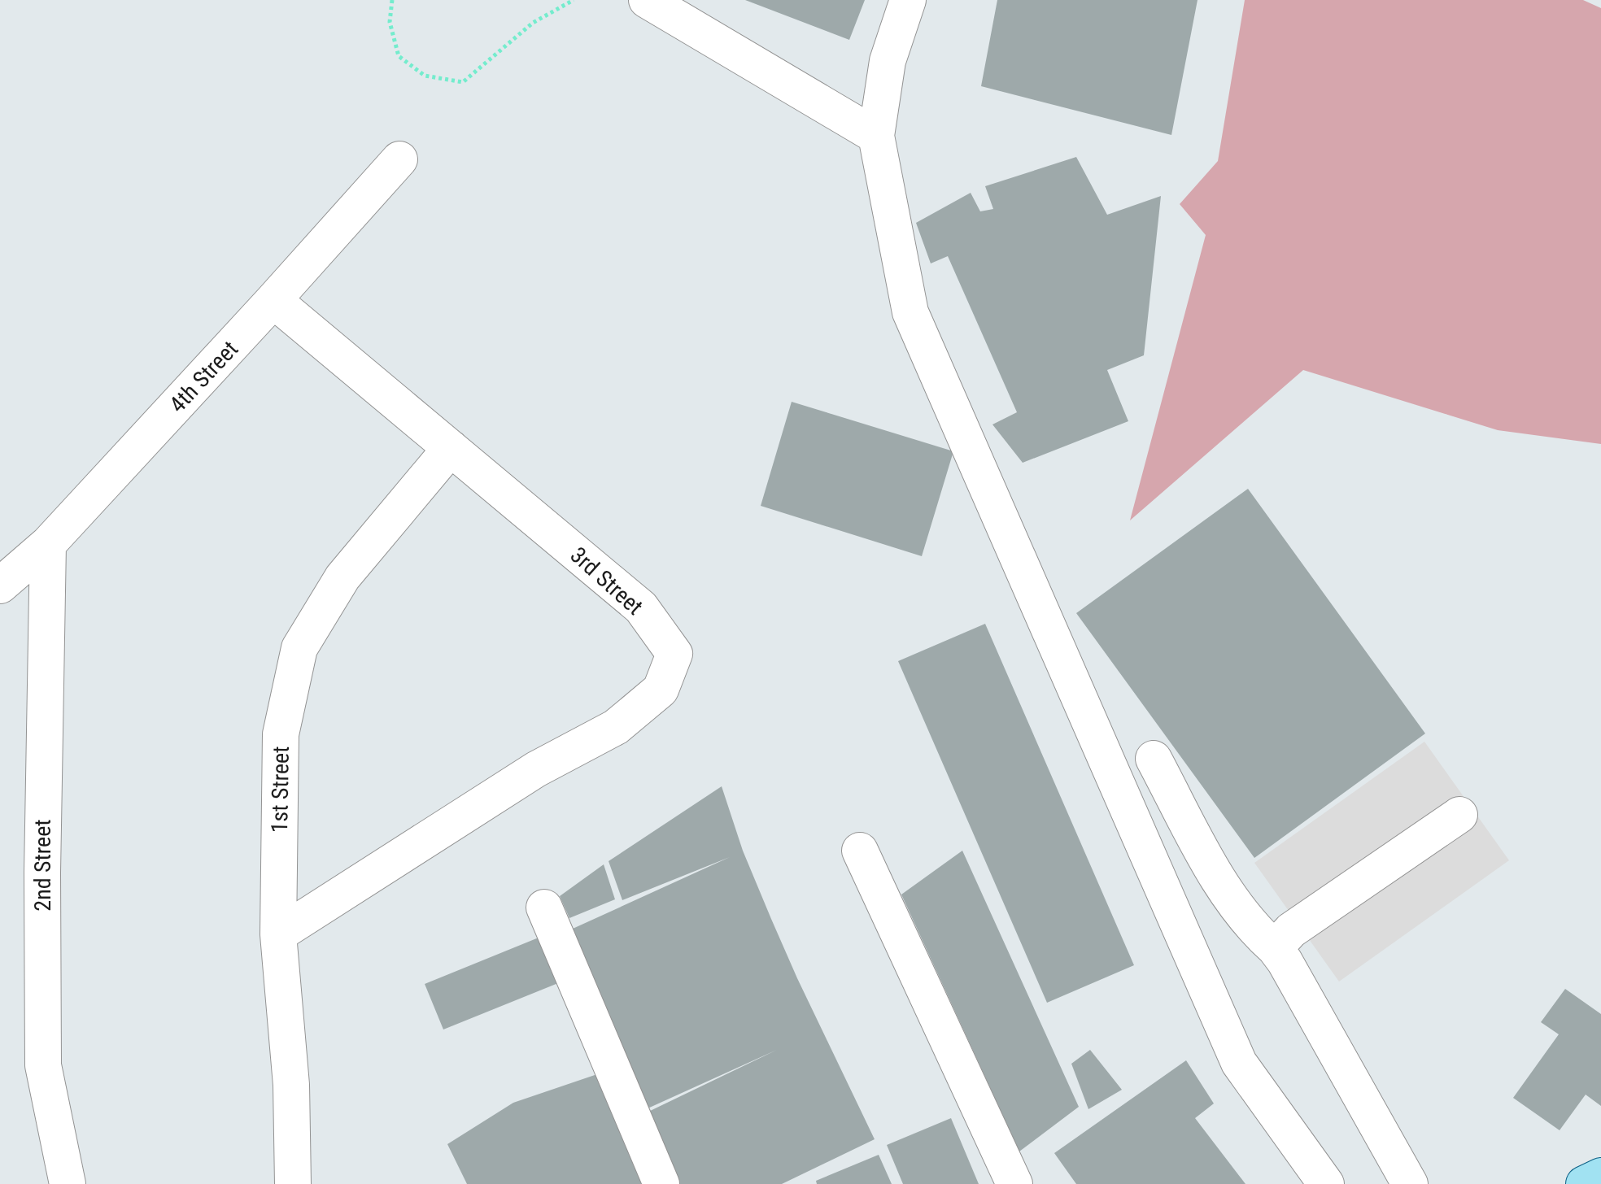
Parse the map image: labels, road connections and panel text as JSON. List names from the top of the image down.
{
  "streets": {
    "street": [
      "4th Street",
      "3rd Street",
      "1st Street",
      "2nd Street"
    ]
  },
  "crossings": [
    ["4th Street", "3rd Street"],
    ["4th Street", "2nd Street"],
    ["3rd Street", "1st Street"]
  ]
}
